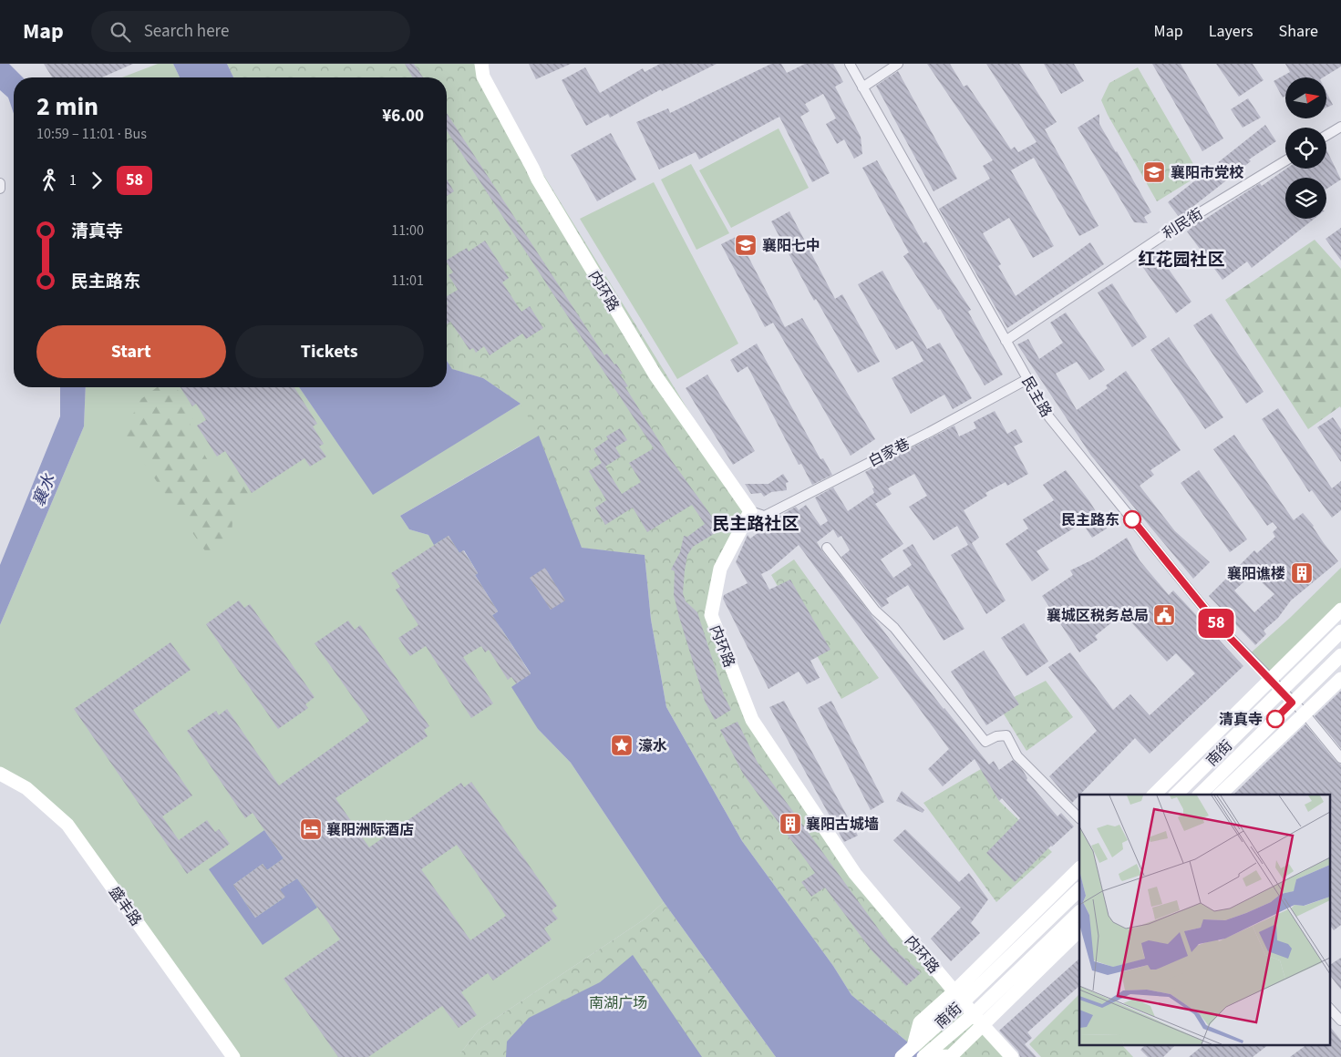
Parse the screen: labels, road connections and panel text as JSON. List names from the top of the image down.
{
  "streets": {
    "street": [
      "利民街",
      "内环路",
      "民主路",
      "白家巷",
      "南街",
      "盛丰路"
    ]
  },
  "crossings": [
    ["利民街", "民主路"],
    ["内环路", "白家巷"],
    ["内环路", "南街"],
    ["民主路", "白家巷"],
    ["民主路", "南街"]
  ],
  "districts": ["红花园社区", "民主路社区"],
  "water": ["襄水"],
  "parks": ["南湖广场"],
  "places": {
    "school or university": ["襄阳市党校", "襄阳七中"],
    "other": ["民主路东", "清真寺"],
    "building": ["襄阳谯楼", "襄阳古城墙"],
    "public building": ["襄城区税务总局"],
    "place": ["濠水"],
    "hotel": ["襄阳洲际酒店"]
  },
  "lines": ["bus line 58"],
  "north": "right",
  "page": {
    "header": "Map",
    "search": "Search here",
    "nav": ["Map", "Layers", "Share"],
    "on_map": "58",
    "heading": ["2 min", "10:59 – 11:01 · Bus", "¥6.00"],
    "legs": ["1", "58"],
    "list": [
      {
        "name": "清真寺",
        "value": "11:00"
      },
      {
        "name": "民主路东",
        "value": "11:01"
      }
    ],
    "buttons": ["Start", "Tickets"]
  }
}
